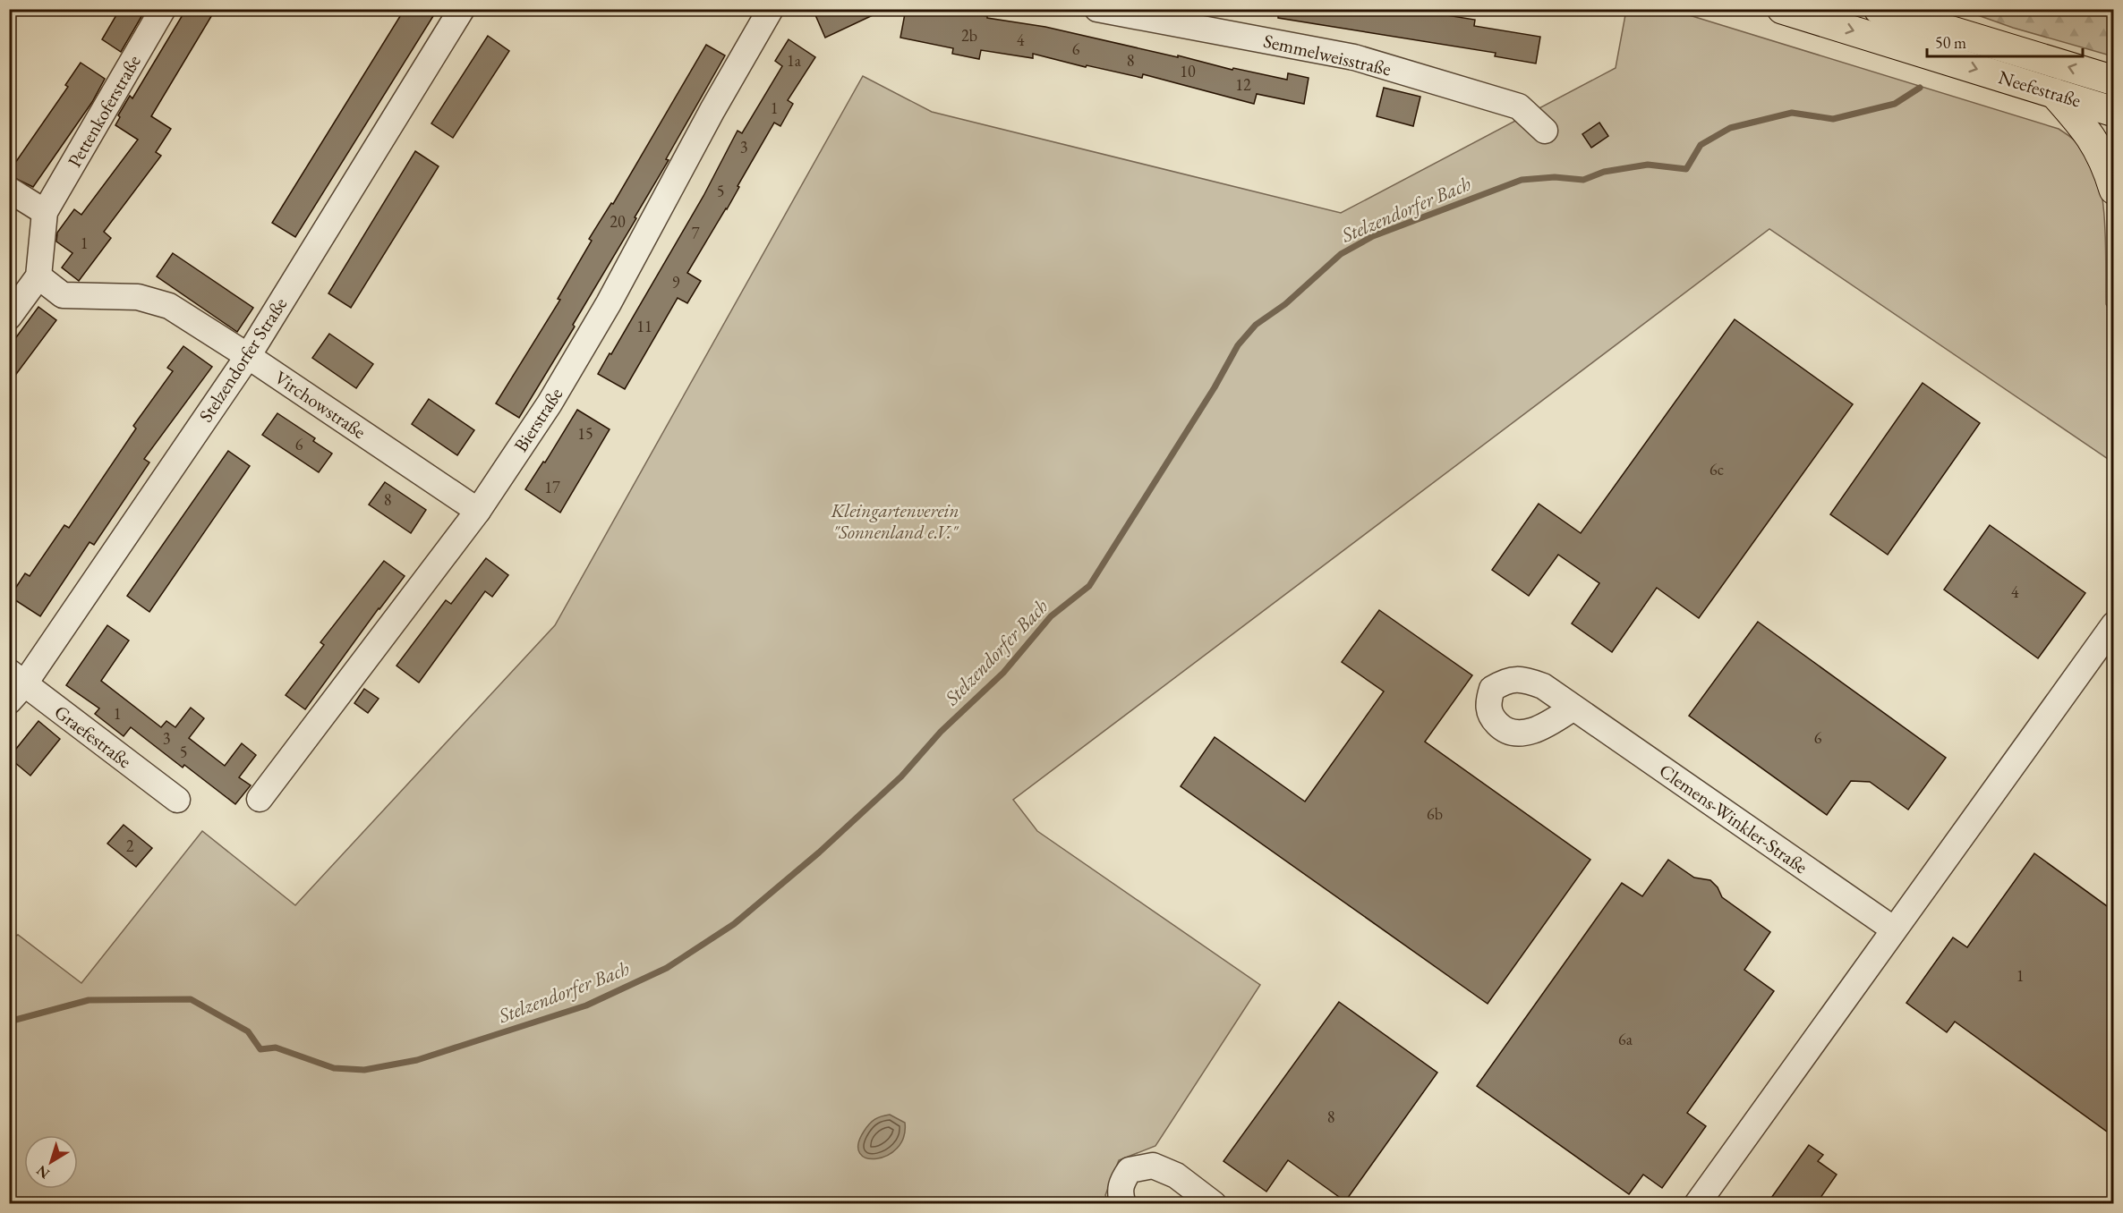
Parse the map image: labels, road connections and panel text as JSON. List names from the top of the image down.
{
  "streets": {
    "highway": ["Neefestraße"],
    "street": [
      "Semmelweisstraße",
      "Pettenkoferstraße",
      "Stelzendorfer Straße",
      "Virchowstraße",
      "Bierstraße",
      "Graefestraße",
      "Clemens-Winkler-Straße"
    ]
  },
  "crossings": [
    ["Stelzendorfer Straße", "Virchowstraße"],
    ["Stelzendorfer Straße", "Graefestraße"],
    ["Virchowstraße", "Bierstraße"]
  ],
  "water": ["Stelzendorfer Bach"],
  "parks": ["Kleingartenverein \"Sonnenland e.V.\""],
  "house_numbers": [
    "2b",
    "4",
    "6",
    "1a",
    "8",
    "10",
    "12",
    "1",
    "3",
    "5",
    "20",
    "7",
    "1",
    "9",
    "11",
    "15",
    "6",
    "6c",
    "17",
    "8",
    "4",
    "1",
    "6",
    "3",
    "5",
    "6b",
    "2",
    "1",
    "6a",
    "8"
  ],
  "scale_bar": "50 m",
  "north": "bottom left"
}
